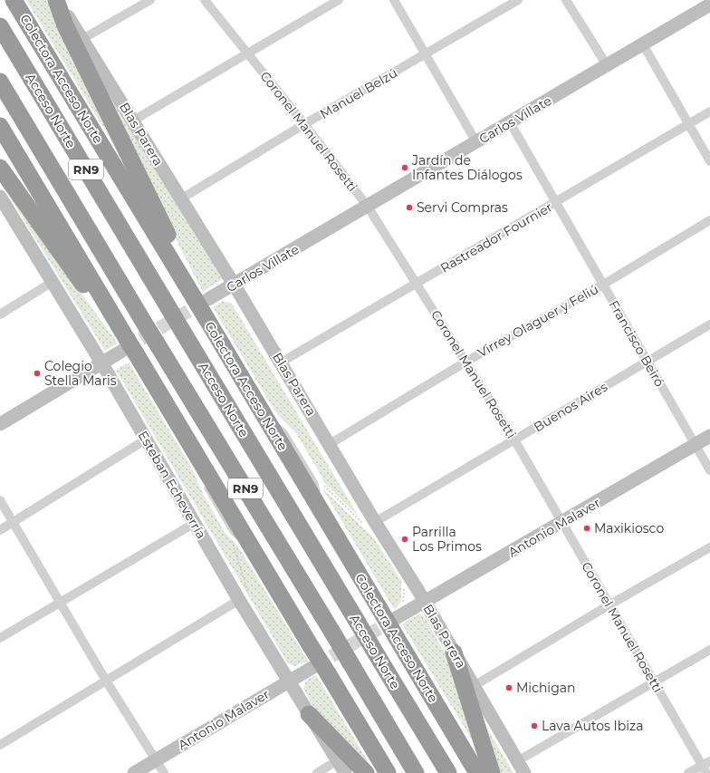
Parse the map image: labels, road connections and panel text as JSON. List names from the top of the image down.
{
  "streets": {
    "highway": ["Colectora Acceso Norte", "Acceso Norte", "RN9"],
    "street": [
      "Manuel Belzú",
      "Carlos Villate",
      "Coronel Manuel Rosetti",
      "Blas Parera",
      "Rastreador Fournier",
      "Virrey Olaguer y Feliú",
      "Francisco Beiró",
      "Buenos Aires",
      "Esteban Echeverría",
      "Antonio Malaver"
    ]
  },
  "crossings": [
    ["Colectora Acceso Norte", "Carlos Villate"],
    ["Colectora Acceso Norte", "Antonio Malaver"],
    ["Manuel Belzú", "Coronel Manuel Rosetti"],
    ["Manuel Belzú", "Blas Parera"],
    ["Carlos Villate", "Coronel Manuel Rosetti"],
    ["Carlos Villate", "Blas Parera"],
    ["Carlos Villate", "Francisco Beiró"],
    ["Coronel Manuel Rosetti", "Rastreador Fournier"],
    ["Coronel Manuel Rosetti", "Virrey Olaguer y Feliú"],
    ["Coronel Manuel Rosetti", "Buenos Aires"],
    ["Coronel Manuel Rosetti", "Antonio Malaver"],
    ["Blas Parera", "Rastreador Fournier"],
    ["Blas Parera", "Virrey Olaguer y Feliú"],
    ["Blas Parera", "Buenos Aires"],
    ["Blas Parera", "Antonio Malaver"],
    ["Rastreador Fournier", "Francisco Beiró"],
    ["Virrey Olaguer y Feliú", "Francisco Beiró"],
    ["Francisco Beiró", "Buenos Aires"],
    ["Francisco Beiró", "Antonio Malaver"],
    ["Esteban Echeverría", "Antonio Malaver"]
  ],
  "places": [
    "Jardín de Infantes Diálogos",
    "Servi Compras",
    "Colegio Stella Maris",
    "Maxikiosco",
    "Parrilla Los Primos",
    "Michigan",
    "Lava Autos Ibiza"
  ]
}
